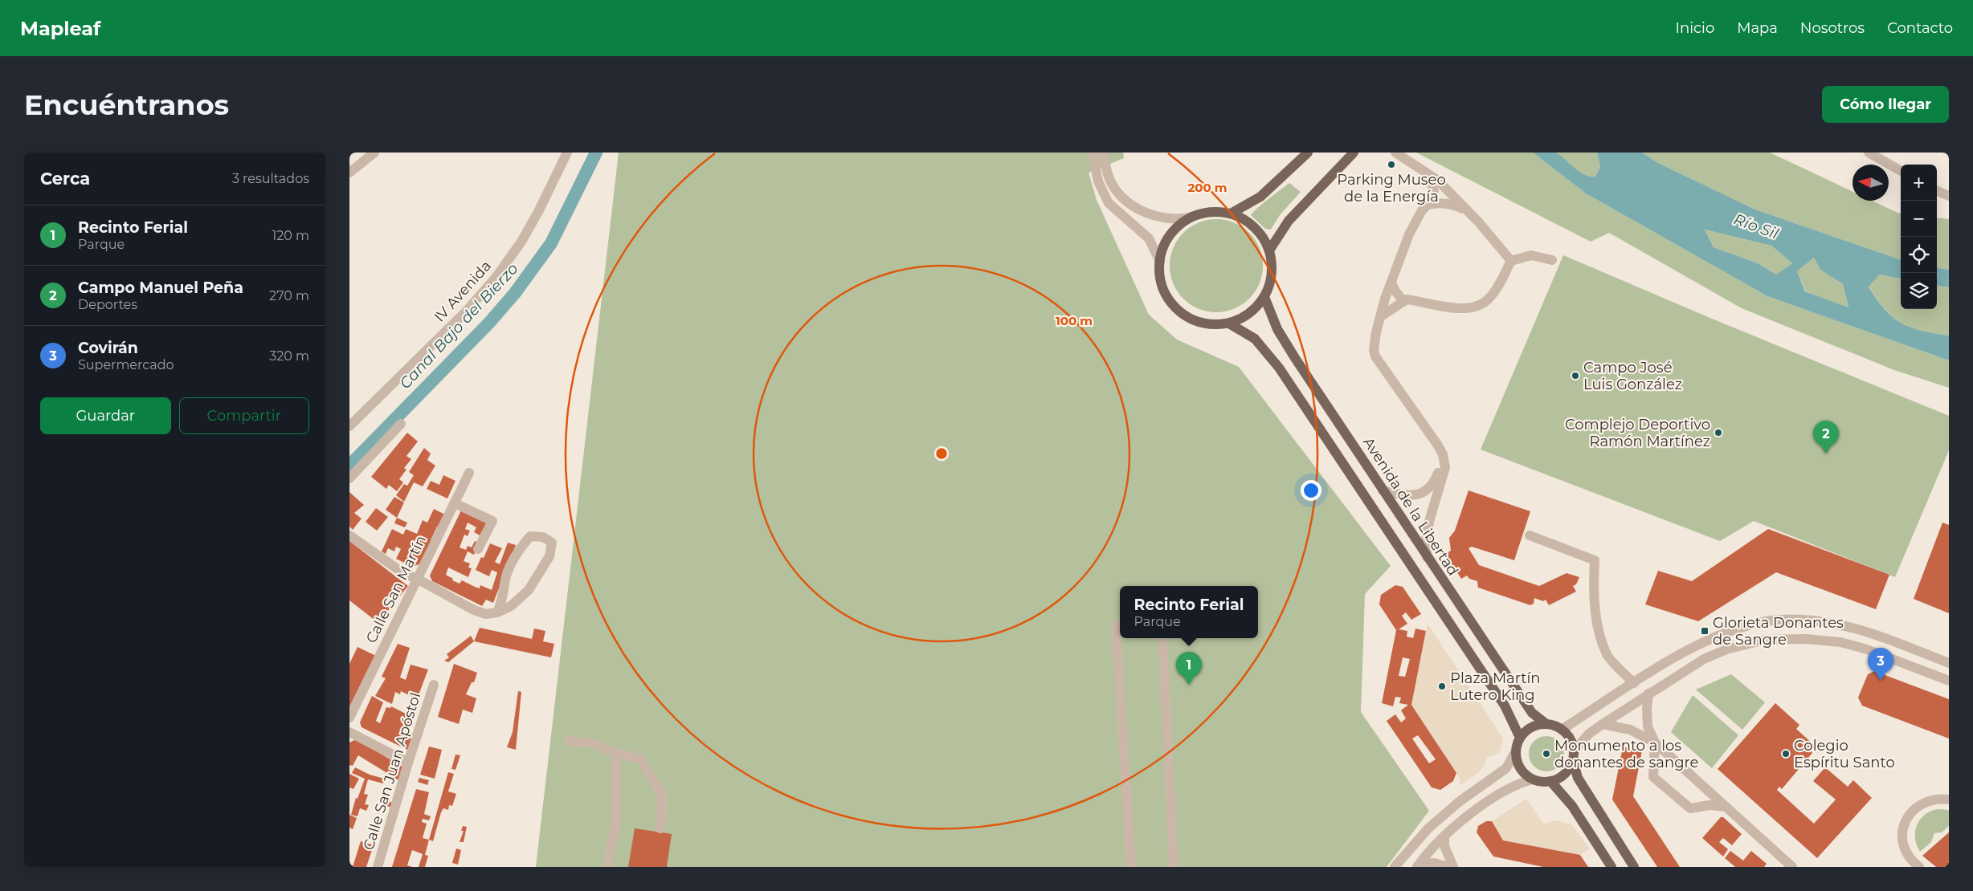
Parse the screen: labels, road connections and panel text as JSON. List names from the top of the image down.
{
  "streets": {
    "main road": ["Avenida de la Libertad"],
    "street": ["IV Avenida", "Calle San Martín", "Calle San Juan Apóstol"]
  },
  "water": ["Río Sil", "Canal Bajo del Bierzo"],
  "places": {
    "other": [
      "Parking Museo de la Energía",
      "Campo José Luis González",
      "Complejo Deportivo Ramón Martínez",
      "Plaza Martín Lutero King",
      "Monumento a los donantes de sangre",
      "Colegio Espíritu Santo"
    ],
    "transit": ["Glorieta Donantes de Sangre"]
  },
  "north": "left",
  "page": {
    "header": "Mapleaf",
    "nav": [
      "Inicio",
      "Mapa",
      "Nosotros",
      "Contacto"
    ],
    "buttons": [
      "Cómo llegar",
      ["Guardar", "Compartir"]
    ],
    "title": "Encuéntranos",
    "heading": ["Cerca", "3 resultados"],
    "map_buttons": ["+", "−"],
    "list": [
      {
        "mark": "1",
        "name": "Recinto Ferial",
        "note": "Parque",
        "value": "120 m"
      },
      {
        "mark": "2",
        "name": "Campo Manuel Peña",
        "note": "Deportes",
        "value": "270 m"
      },
      {
        "mark": "3",
        "name": "Covirán",
        "note": "Supermercado",
        "value": "320 m"
      }
    ],
    "pins": ["2", "3", "1"],
    "popup": ["Recinto Ferial", "Parque"]
  },
  "rings": ["200 m", "100 m"]
}
